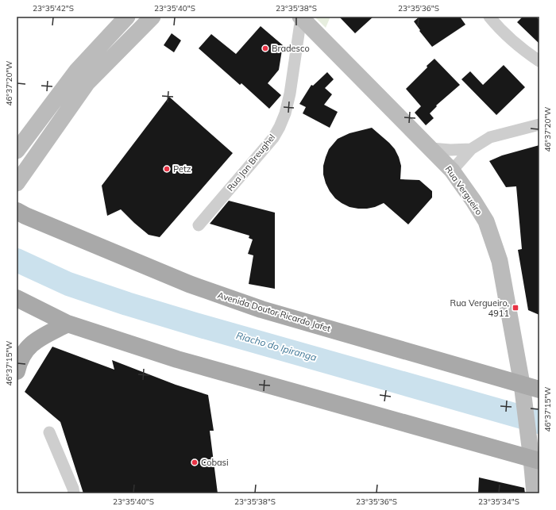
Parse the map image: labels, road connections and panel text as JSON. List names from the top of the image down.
{
  "streets": {
    "main road": ["Rua Vergueiro", "Avenida Doutor Ricardo Jafet"],
    "street": ["Rua Jan Breughel"]
  },
  "crossings": [
    ["Rua Jan Breughel", "Rua Vergueiro"],
    ["Rua Vergueiro", "Avenida Doutor Ricardo Jafet"]
  ],
  "water": ["Riacho do Ipiranga"],
  "places": {
    "other": ["Bradesco", "Petz", "Cobasi"],
    "transit": ["Rua Vergueiro, 4911"]
  },
  "coordinates": [
    "23°35'42\"S",
    "23°35'40\"S",
    "23°35'38\"S",
    "23°35'36\"S",
    "46°37'20\"W",
    "46°37'15\"W",
    "23°35'34\"S"
  ]
}
